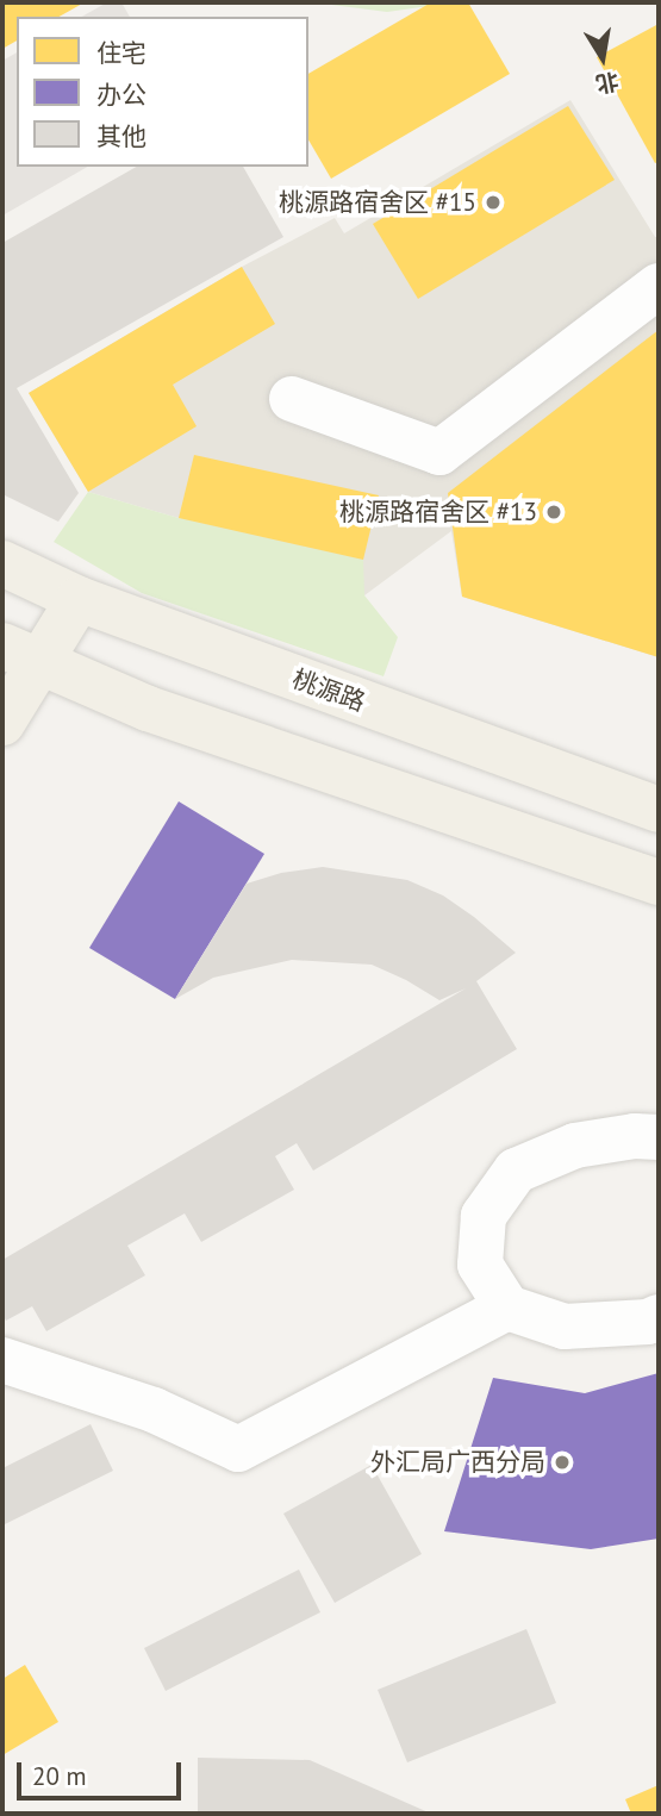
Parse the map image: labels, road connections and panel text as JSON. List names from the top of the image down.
{
  "streets": {
    "main road": ["桃源路"]
  },
  "places": ["桃源路宿舍区 #15", "桃源路宿舍区 #13", "外汇局广西分局"],
  "legend": ["住宅", "办公", "其他"],
  "scale_bar": "20 m",
  "north": "bottom"
}
